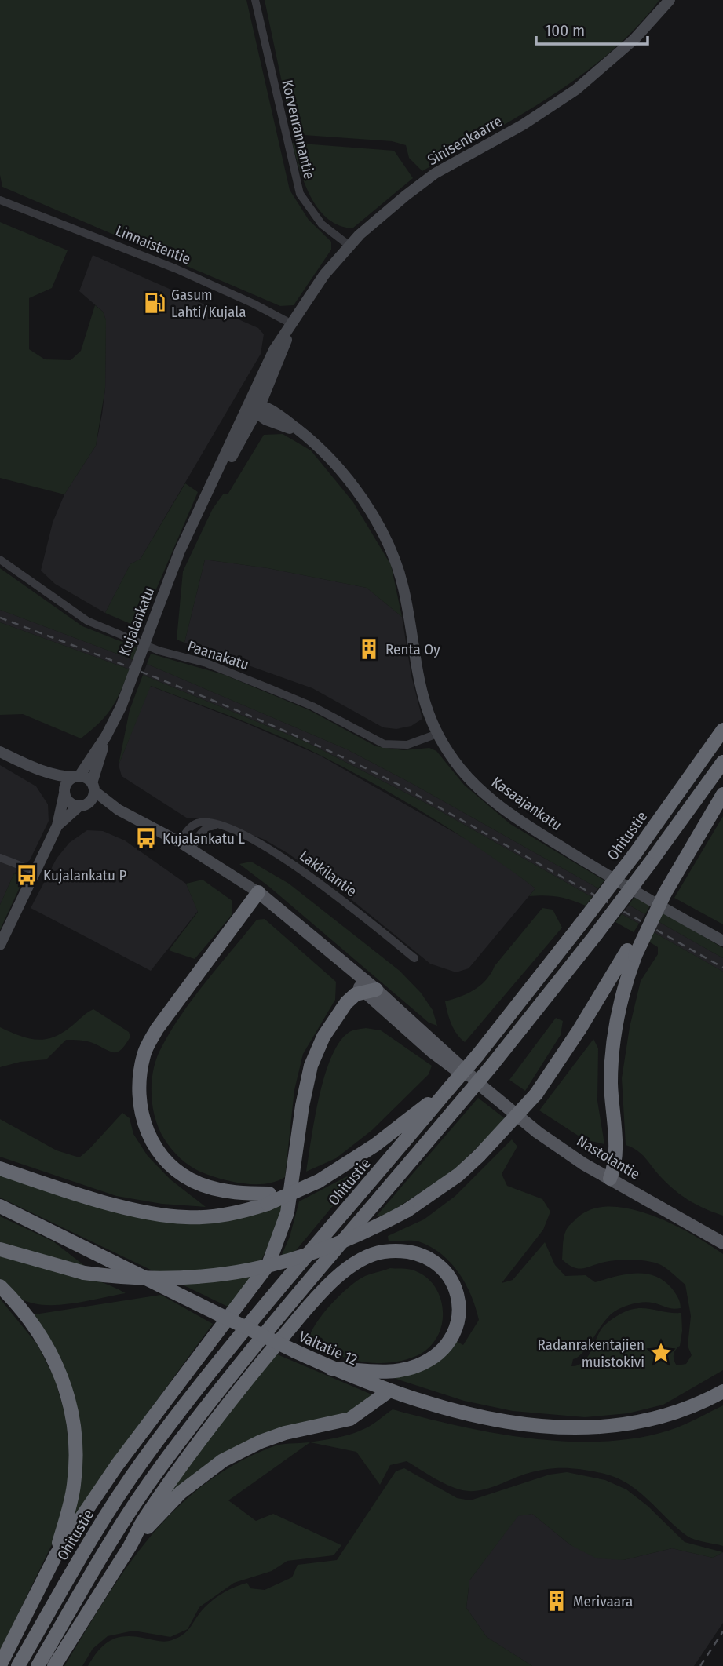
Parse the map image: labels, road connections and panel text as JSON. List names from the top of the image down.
{
  "streets": {
    "highway": ["Ohitustie", "Valtatie 12"],
    "main road": ["Nastolantie"],
    "street": [
      "Korvenrannantie",
      "Sinisenkaarre",
      "Linnaistentie",
      "Kujalankatu",
      "Paanakatu",
      "Kasaajankatu",
      "Lakkilantie"
    ]
  },
  "crossings": [
    ["Korvenrannantie", "Sinisenkaarre"],
    ["Sinisenkaarre", "Linnaistentie"],
    ["Sinisenkaarre", "Kujalankatu"],
    ["Sinisenkaarre", "Kasaajankatu"],
    ["Kujalankatu", "Kasaajankatu"],
    ["Kujalankatu", "Nastolantie"],
    ["Paanakatu", "Kasaajankatu"],
    ["Lakkilantie", "Nastolantie"]
  ],
  "places": {
    "fuel station": ["Gasum Lahti/Kujala"],
    "building": ["Renta Oy", "Merivaara"],
    "bus stop": ["Kujalankatu L", "Kujalankatu P"],
    "place": ["Radanrakentajien muistokivi"]
  },
  "scale_bar": "100 m"
}
